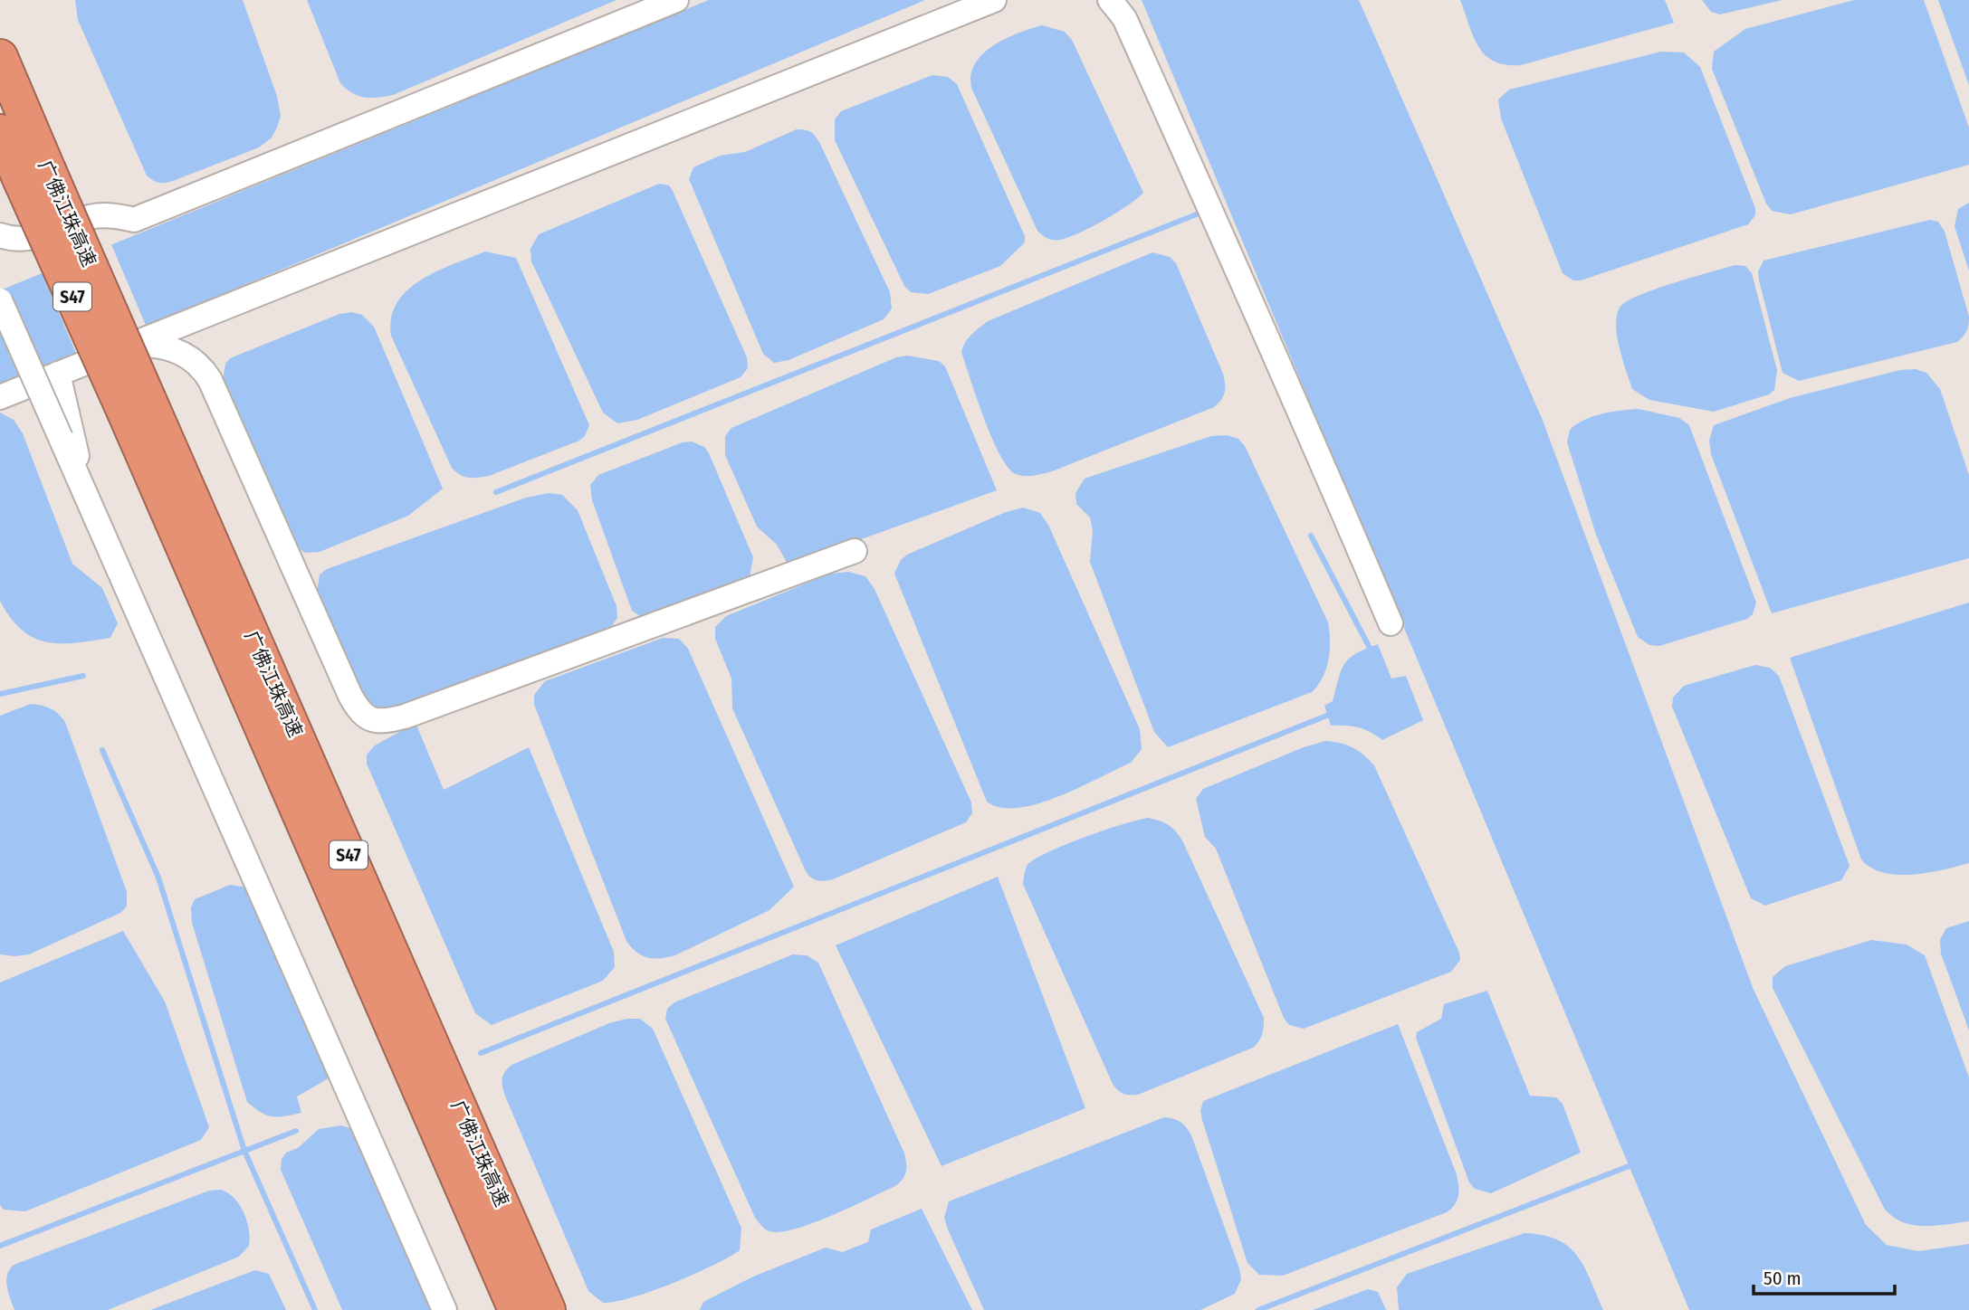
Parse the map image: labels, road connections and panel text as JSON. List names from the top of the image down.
{
  "streets": {
    "highway": ["广佛江珠高速", "S47"]
  },
  "scale_bar": "50 m"
}
